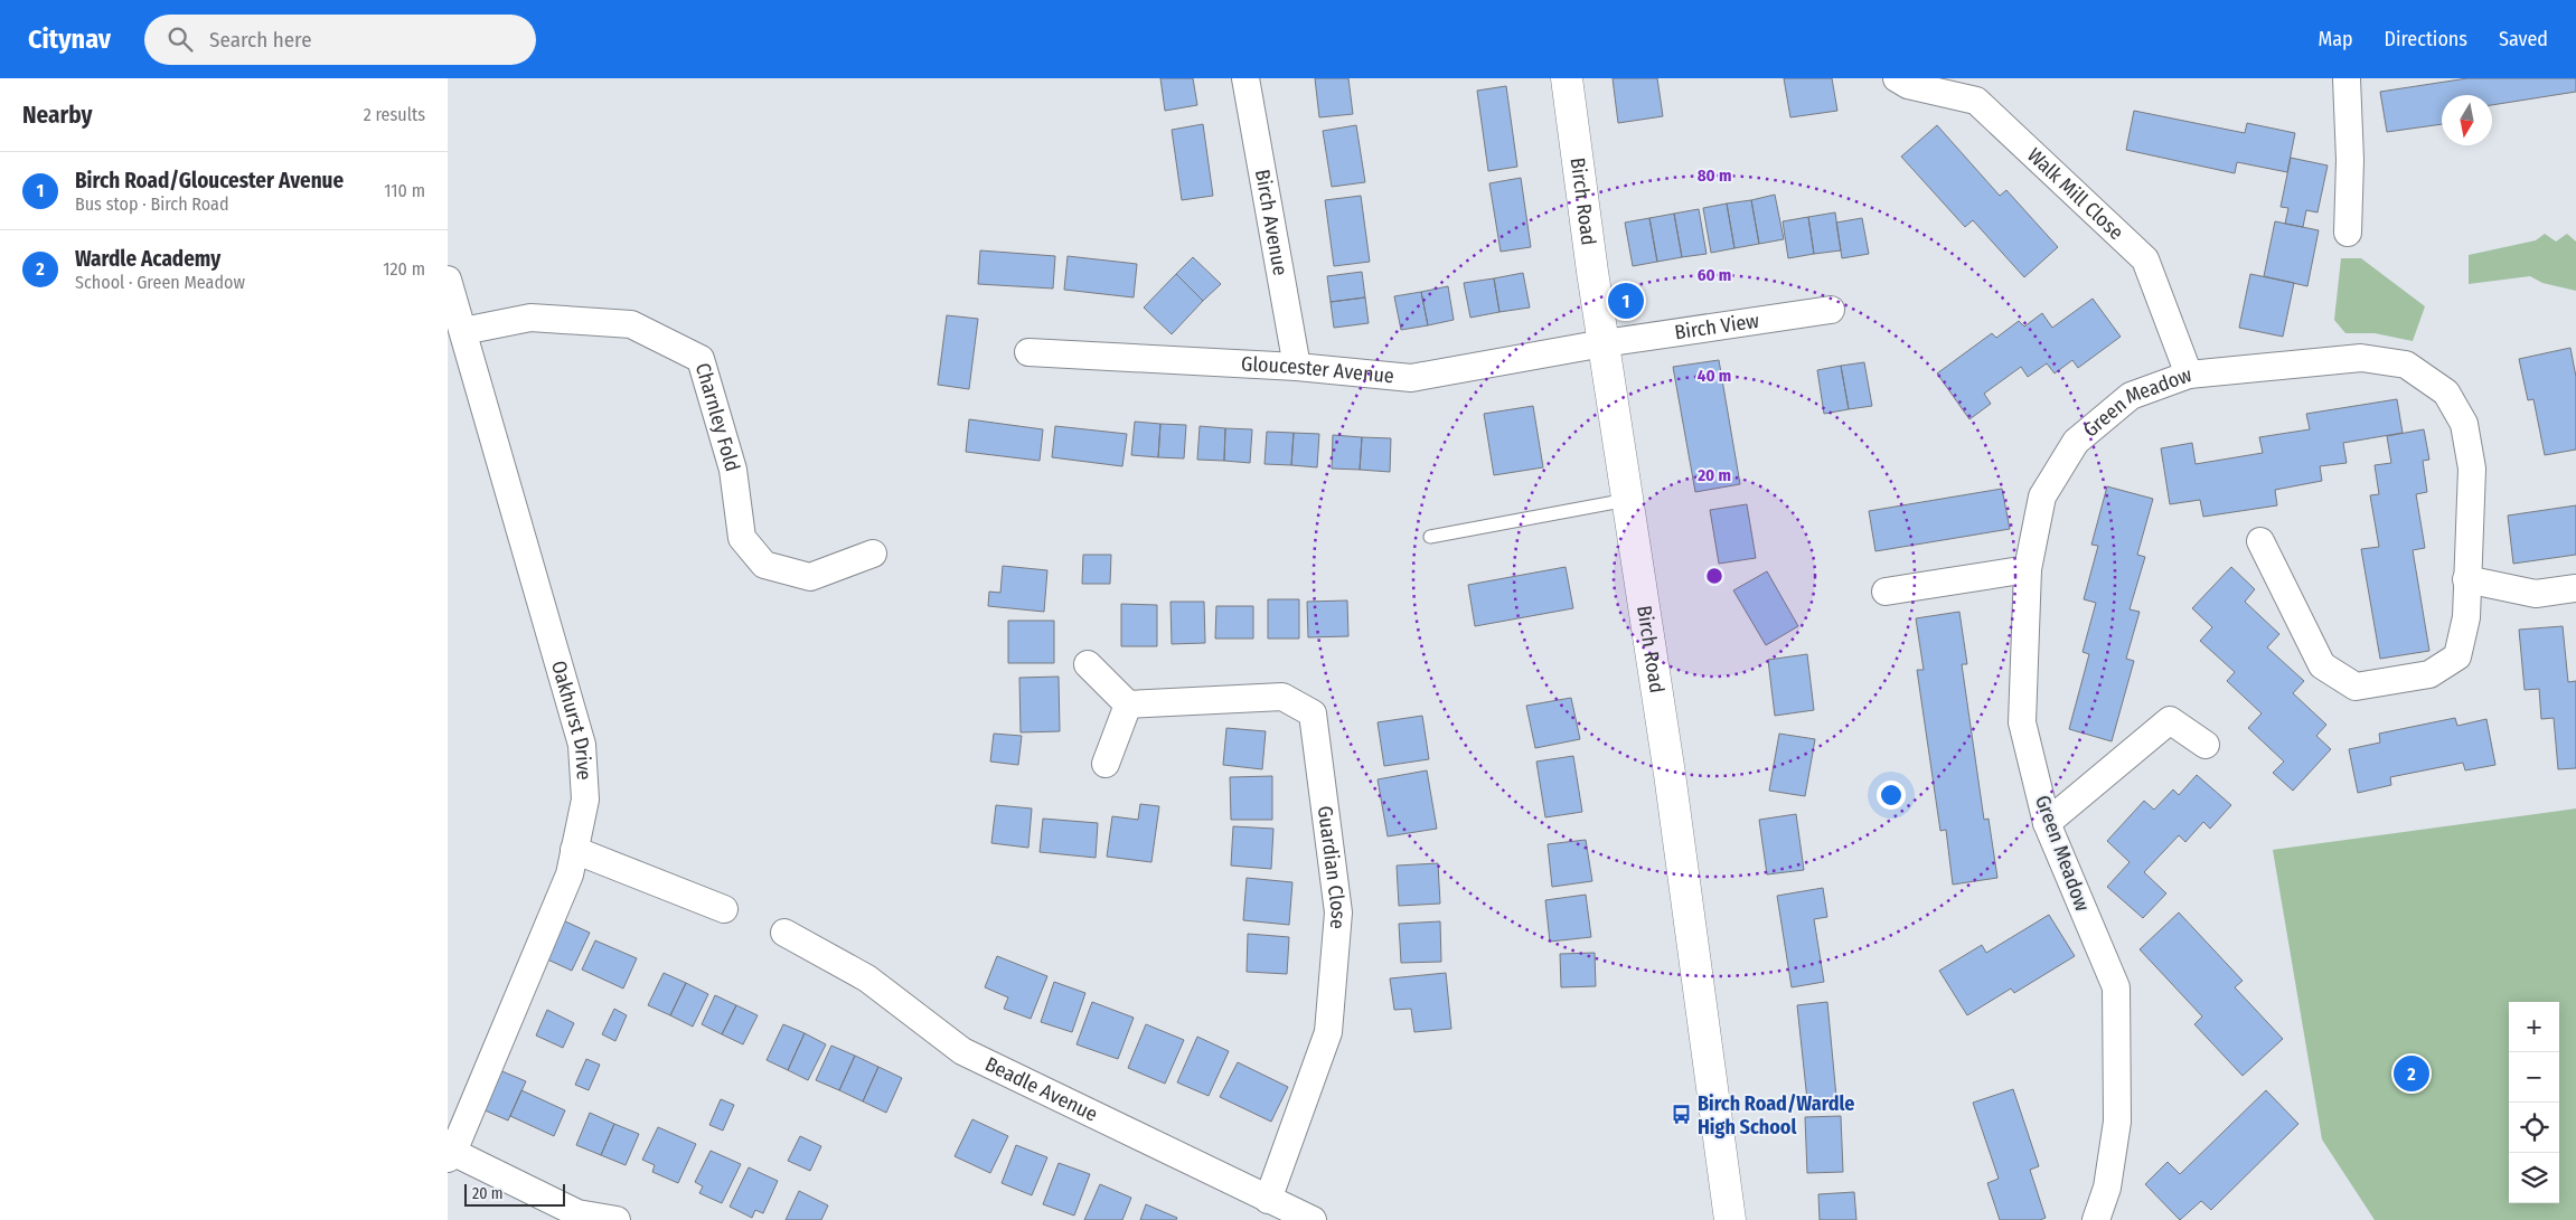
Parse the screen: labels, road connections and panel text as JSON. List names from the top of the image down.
{
  "streets": {
    "street": [
      "Walk Mill Close",
      "Birch Road",
      "Birch Avenue",
      "Birch View",
      "Gloucester Avenue",
      "Green Meadow",
      "Charnley Fold",
      "Oakhurst Drive",
      "Guardian Close",
      "Beadle Avenue"
    ]
  },
  "crossings": [
    ["Walk Mill Close", "Green Meadow"],
    ["Birch Road", "Birch View"],
    ["Birch Road", "Gloucester Avenue"],
    ["Birch Avenue", "Gloucester Avenue"],
    ["Birch View", "Gloucester Avenue"],
    ["Charnley Fold", "Oakhurst Drive"],
    ["Guardian Close", "Beadle Avenue"]
  ],
  "places": {
    "bus stop": ["Birch Road/Wardle High School"]
  },
  "scale_bar": "20 m",
  "north": "bottom",
  "page": {
    "header": "Citynav",
    "search": "Search here",
    "nav": ["Map", "Directions", "Saved"],
    "heading": ["Nearby", "2 results"],
    "list": [
      {
        "mark": "1",
        "name": "Birch Road/Gloucester Avenue",
        "note": "Bus stop · Birch Road",
        "value": "110 m"
      },
      {
        "mark": "2",
        "name": "Wardle Academy",
        "note": "School · Green Meadow",
        "value": "120 m"
      }
    ],
    "pins": ["1", "2"],
    "map_buttons": ["+", "−"],
    "scale": "20 m"
  },
  "rings": [
    "80 m",
    "60 m",
    "40 m",
    "20 m"
  ]
}
